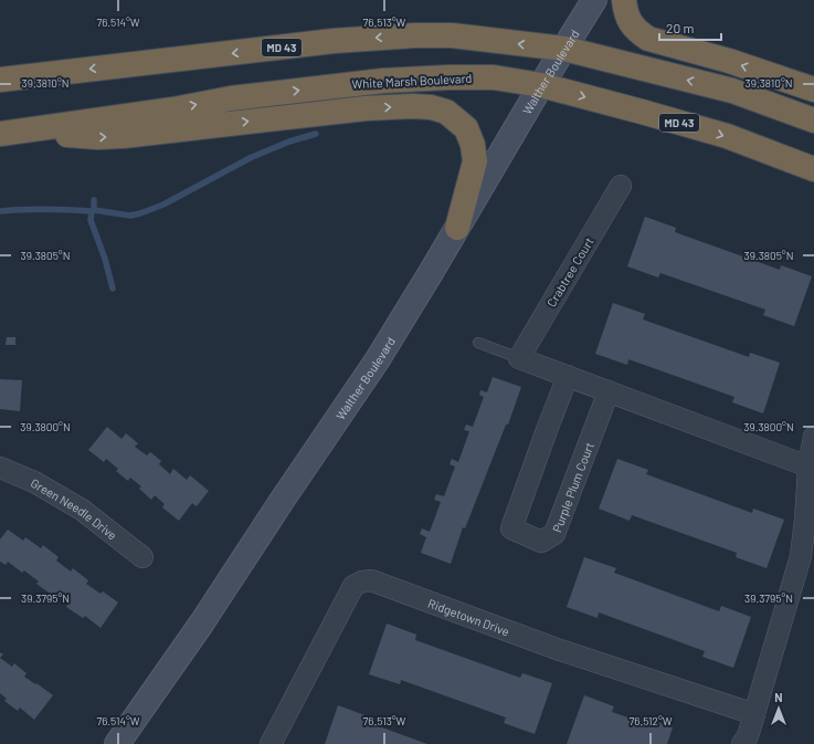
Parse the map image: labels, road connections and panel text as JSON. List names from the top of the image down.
{
  "streets": {
    "highway": ["MD 43", "White Marsh Boulevard"],
    "main road": ["Walther Boulevard"],
    "street": [
      "Crabtree Court",
      "Purple Plum Court",
      "Green Needle Drive",
      "Ridgetown Drive"
    ]
  },
  "crossings": [
    ["MD 43", "Walther Boulevard"],
    ["Walther Boulevard", "White Marsh Boulevard"]
  ],
  "scale_bar": "20 m",
  "north": "top",
  "coordinates": [
    "76.514°W",
    "76.513°W",
    "39.3810°N",
    "39.3805°N",
    "39.3800°N",
    "39.3795°N",
    "76.512°W"
  ]
}
